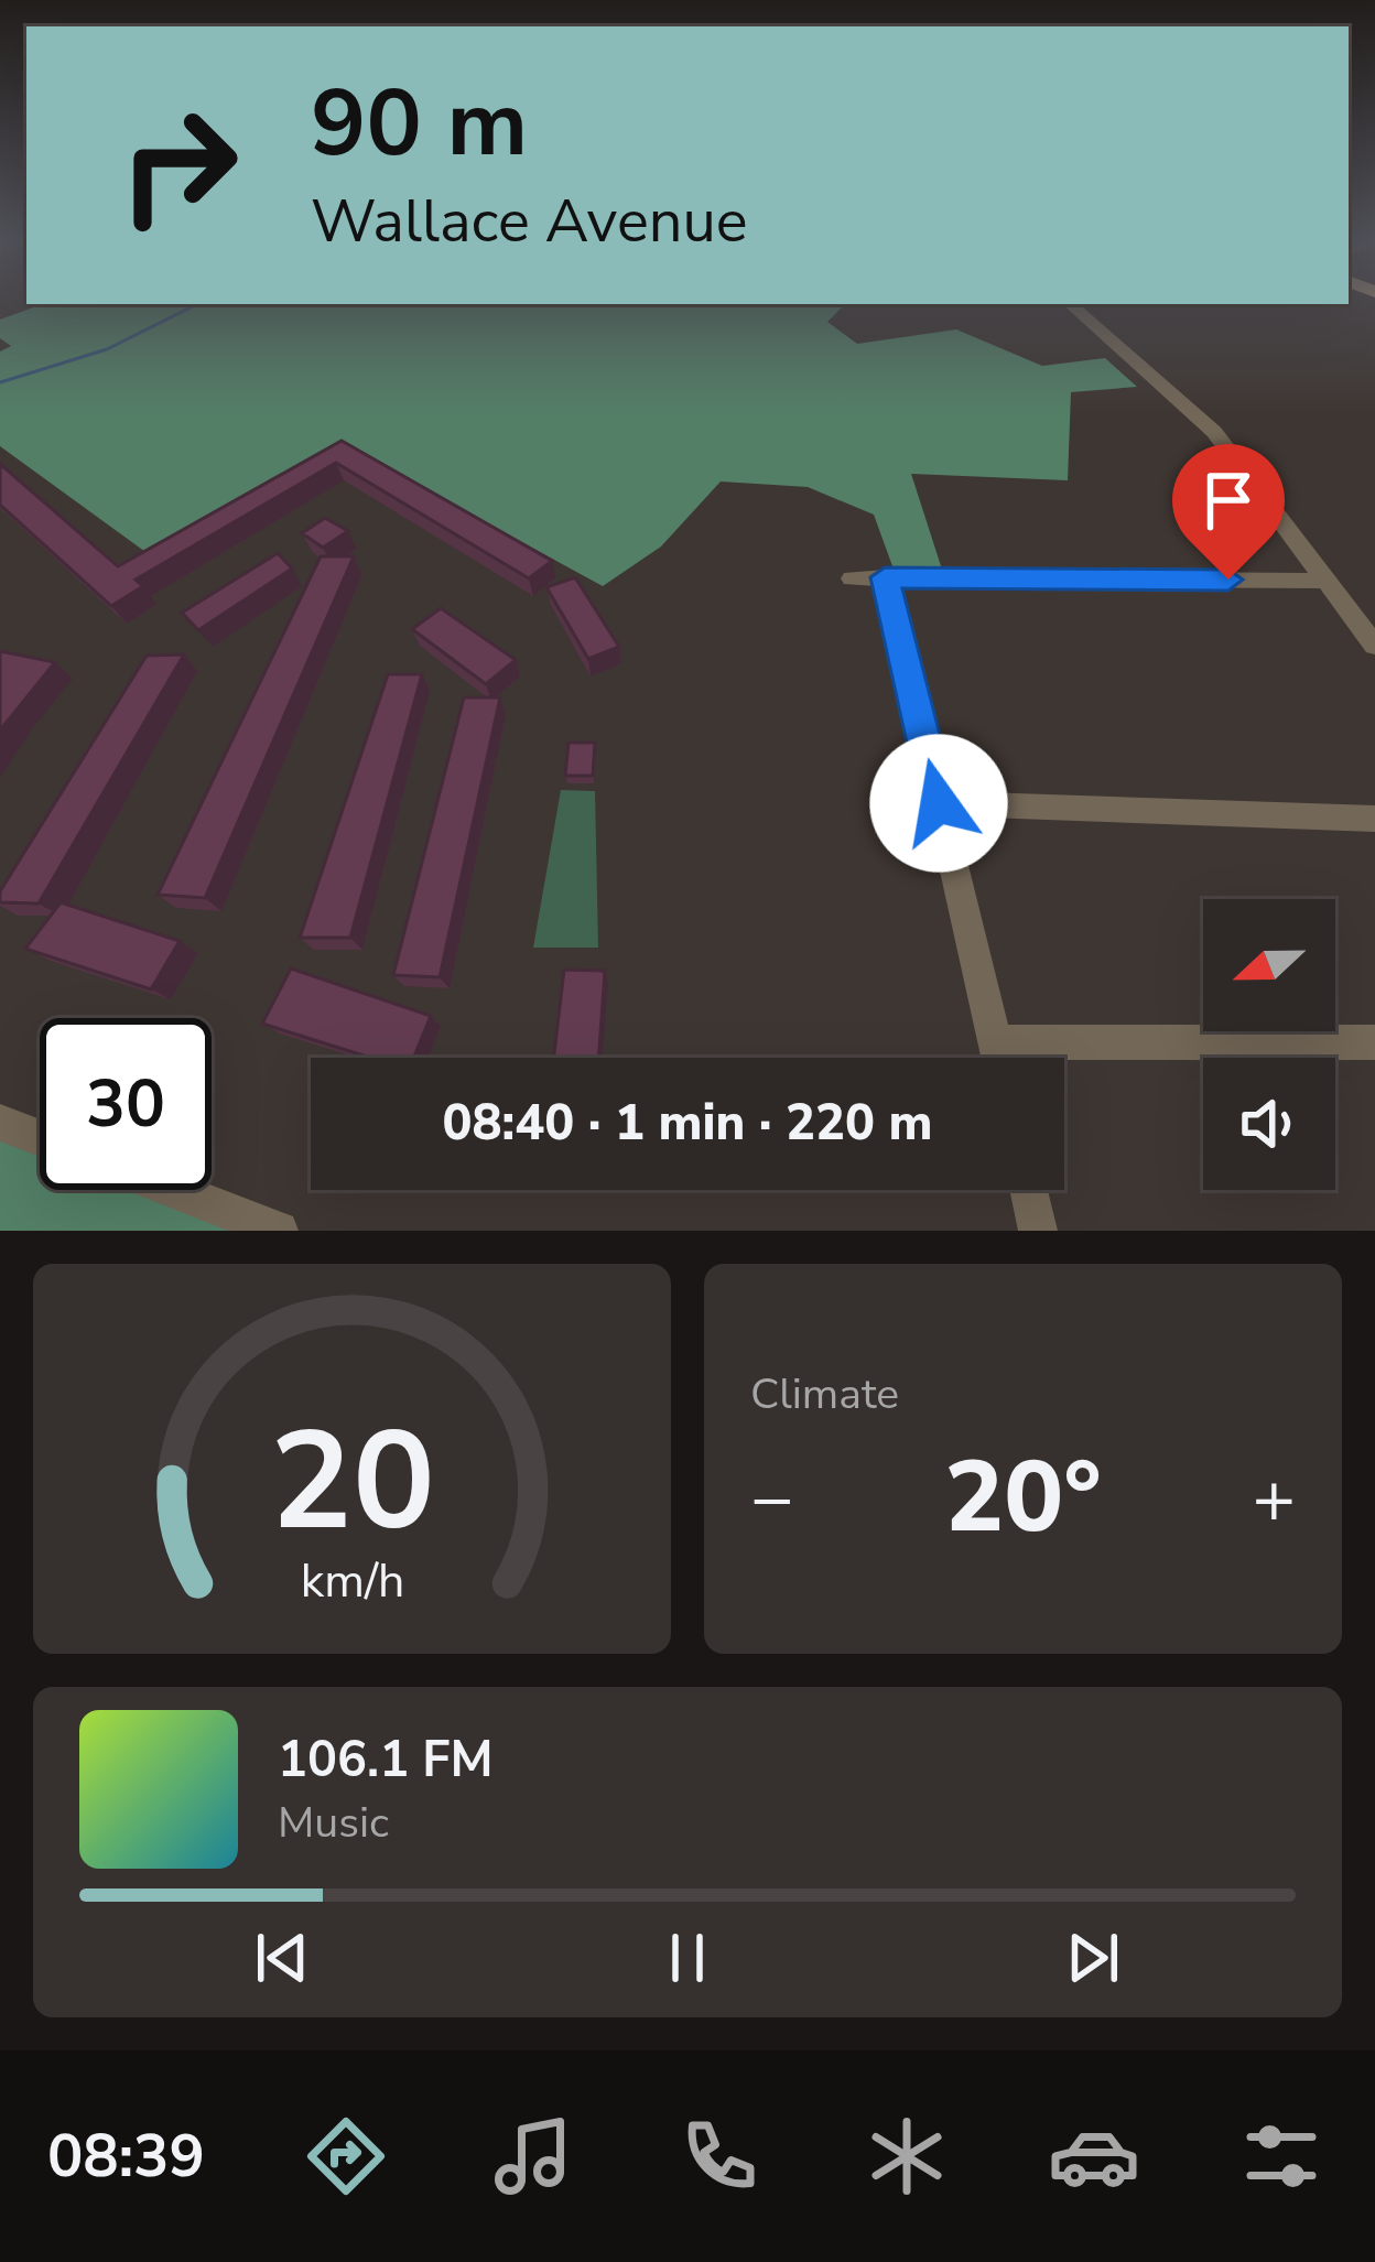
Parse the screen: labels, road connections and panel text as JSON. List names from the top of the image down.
{
  "north": "left",
  "page": {
    "turn": ["90 m", "Wallace Avenue"],
    "limit": "30",
    "trip": "08:40 · 1 min · 220 m",
    "tile": "Climate",
    "heat": ["−", "20°", "+"],
    "song": ["106.1 FM", "Music"],
    "tabs": "08:39",
    "gauge": ["20", "km/h"]
  }
}
